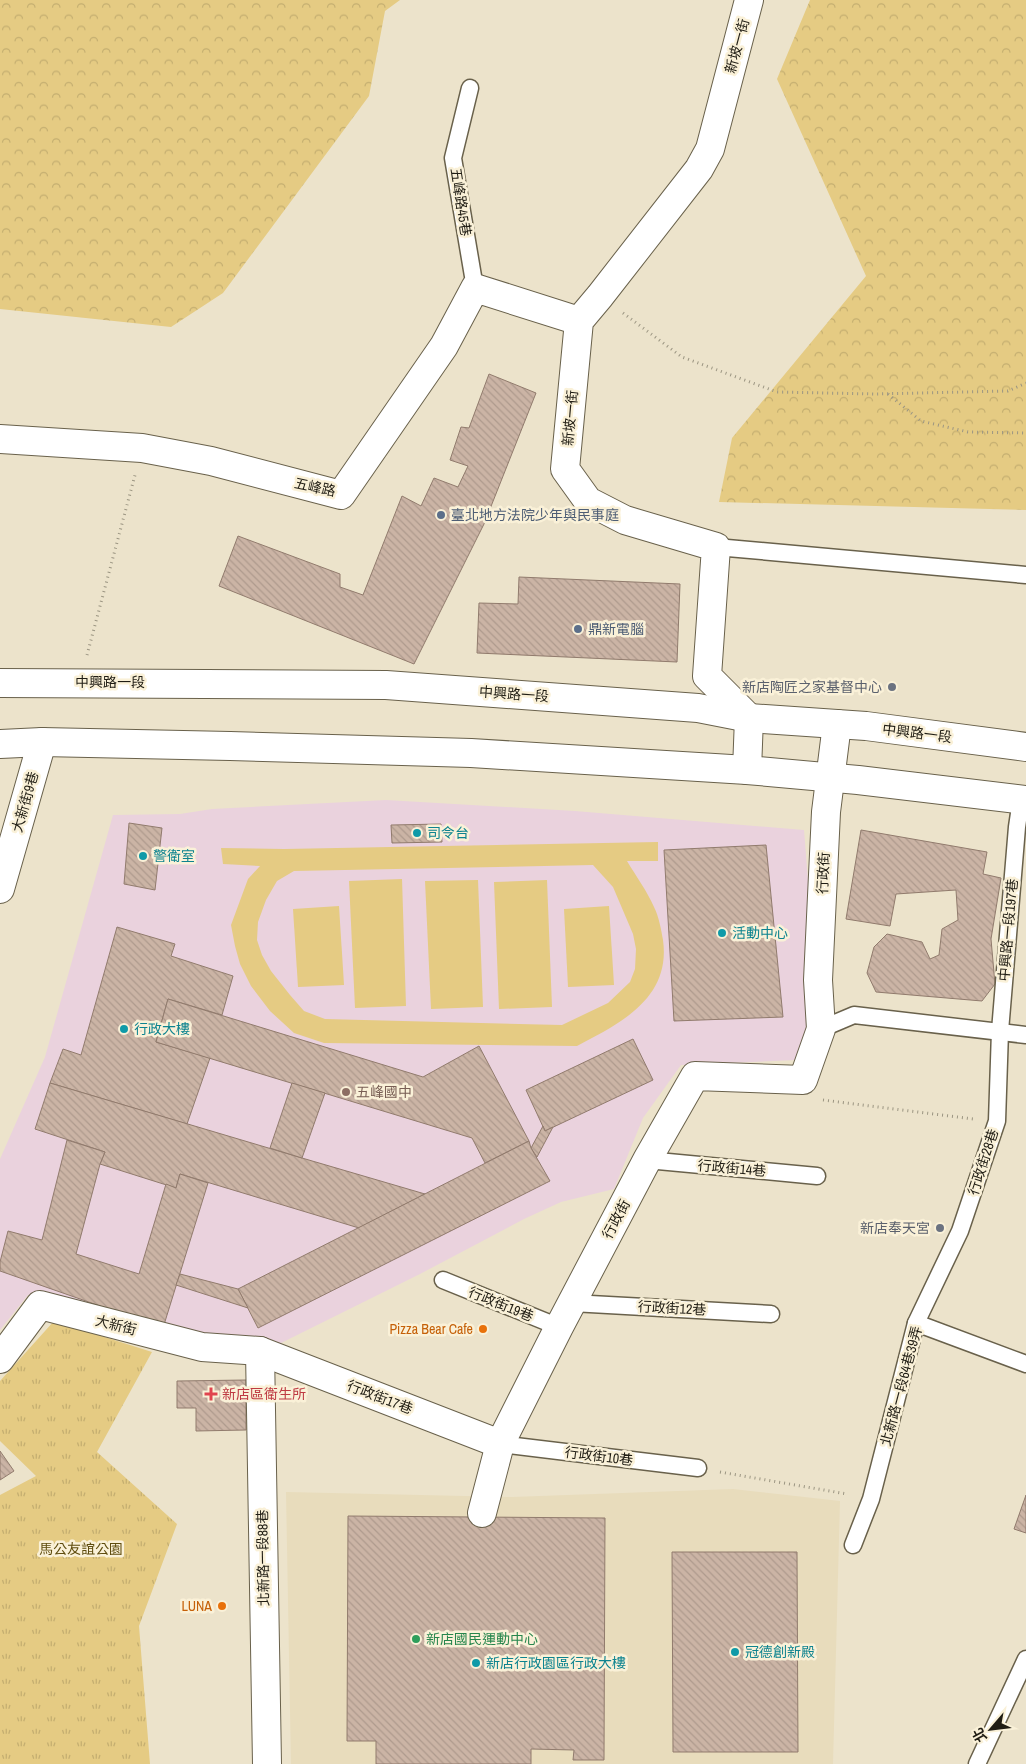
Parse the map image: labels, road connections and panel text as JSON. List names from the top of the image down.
{
  "streets": {
    "street": [
      "新坡一街",
      "五峰路",
      "中興路一段",
      "大新街9巷",
      "行政街",
      "大新街",
      "行政街17巷",
      "北新路一段88巷"
    ],
    "lane": [
      "五峰路45巷",
      "中興路一段197巷",
      "行政街28巷",
      "行政街14巷",
      "行政街19巷",
      "行政街12巷",
      "北新路一段64巷39弄",
      "行政街10巷"
    ]
  },
  "crossings": [
    ["五峰路45巷", "五峰路"],
    ["中興路一段", "行政街"],
    ["行政街", "行政街14巷"],
    ["行政街", "行政街19巷"],
    ["行政街", "行政街12巷"],
    ["行政街", "行政街17巷"],
    ["行政街", "行政街10巷"],
    ["中興路一段197巷", "行政街28巷"],
    ["行政街28巷", "北新路一段64巷39弄"],
    ["大新街", "行政街17巷"],
    ["大新街", "北新路一段88巷"],
    ["行政街17巷", "行政街10巷"],
    ["行政街17巷", "北新路一段88巷"]
  ],
  "parks": ["馬公友誼公園"],
  "places": {
    "other": [
      "臺北地方法院少年與民事庭",
      "鼎新電腦",
      "新店陶匠之家基督中心",
      "司令台",
      "警衛室",
      "活動中心",
      "行政大樓",
      "五峰國中",
      "新店奉天宮",
      "Pizza Bear Cafe",
      "LUNA",
      "新店國民運動中心",
      "冠德創新殿",
      "新店行政園區行政大樓"
    ],
    "health": ["新店區衛生所"]
  },
  "north": "bottom left"
}
